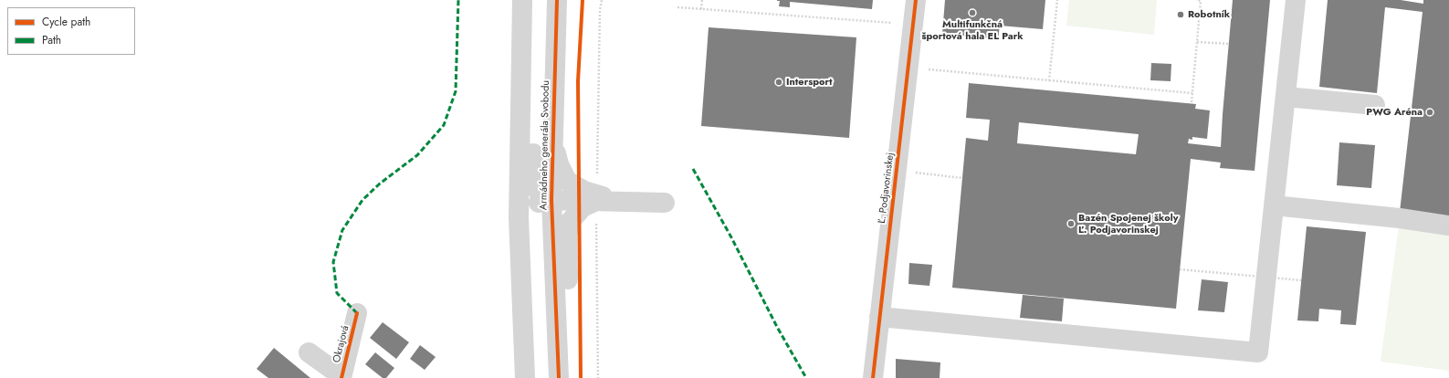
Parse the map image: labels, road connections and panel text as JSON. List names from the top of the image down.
{
  "streets": {
    "street": ["Armádneho generála Svobodu", "Ľ. Podjavorinskej", "Okrajová"]
  },
  "places": [
    "Multifunkčná športová hala EL Park",
    "Robotník",
    "Intersport",
    "PWG Aréna",
    "Bazén Spojenej školy Ľ. Podjavorinskej"
  ],
  "legend": ["Cycle path", "Path"]
}
